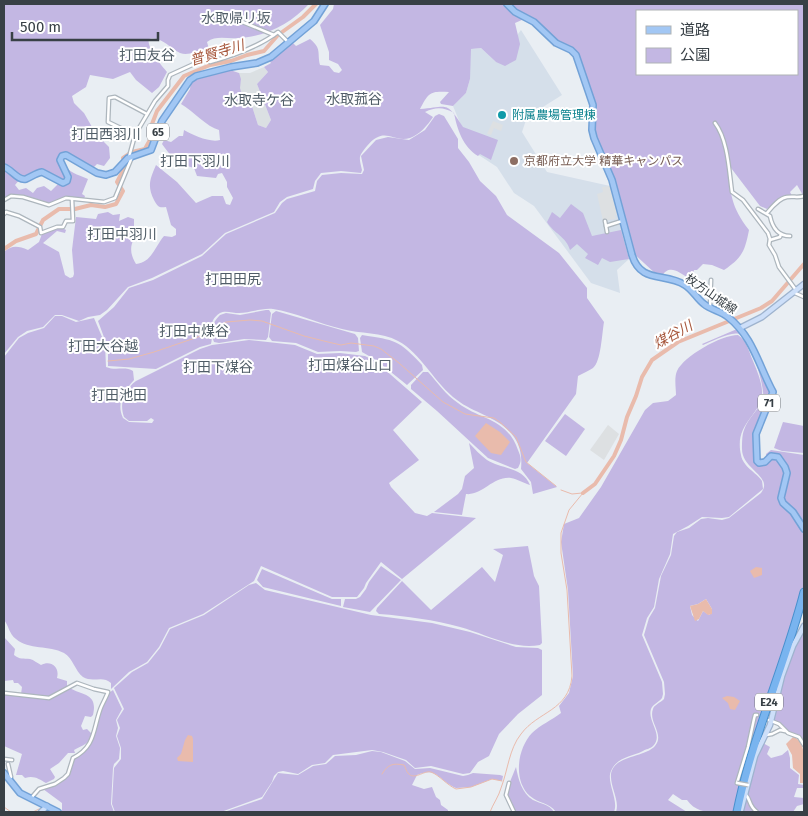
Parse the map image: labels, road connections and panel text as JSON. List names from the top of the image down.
{
  "streets": {
    "highway": ["E24"],
    "main road": ["65", "枚方山城線", "71"]
  },
  "districts": [
    "水取帰リ坂",
    "打田友谷",
    "水取菰谷",
    "水取寺ケ谷",
    "打田西羽川",
    "打田下羽川",
    "打田中羽川",
    "打田田尻",
    "打田中煤谷",
    "打田大谷越",
    "打田煤谷山口",
    "打田下煤谷",
    "打田池田"
  ],
  "water": ["普賢寺川", "煤谷川"],
  "places": ["附属農場管理棟", "京都府立大学 精華キャンパス"],
  "legend": ["道路", "公園"],
  "scale_bar": "500 m"
}
